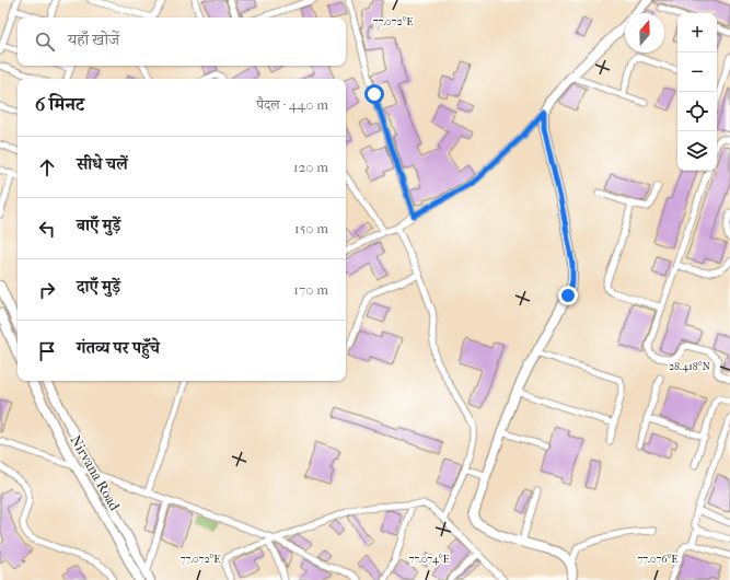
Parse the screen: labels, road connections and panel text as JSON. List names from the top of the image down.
{
  "streets": {
    "street": ["Nirvana Road"]
  },
  "north": "top",
  "page": {
    "map_buttons": ["+", "−"],
    "search": "यहाँ खोजें",
    "heading": ["6 मिनट", "पैदल · 440 m"],
    "list": [
      ["सीधे चलें", "120 m"],
      ["बाएँ मुड़ें", "150 m"],
      ["दाएँ मुड़ें", "170 m"],
      "गंतव्य पर पहुँचे"
    ]
  },
  "coordinates": [
    "77.072°E",
    "28.418°N",
    "77.074°E",
    "77.076°E"
  ]
}
